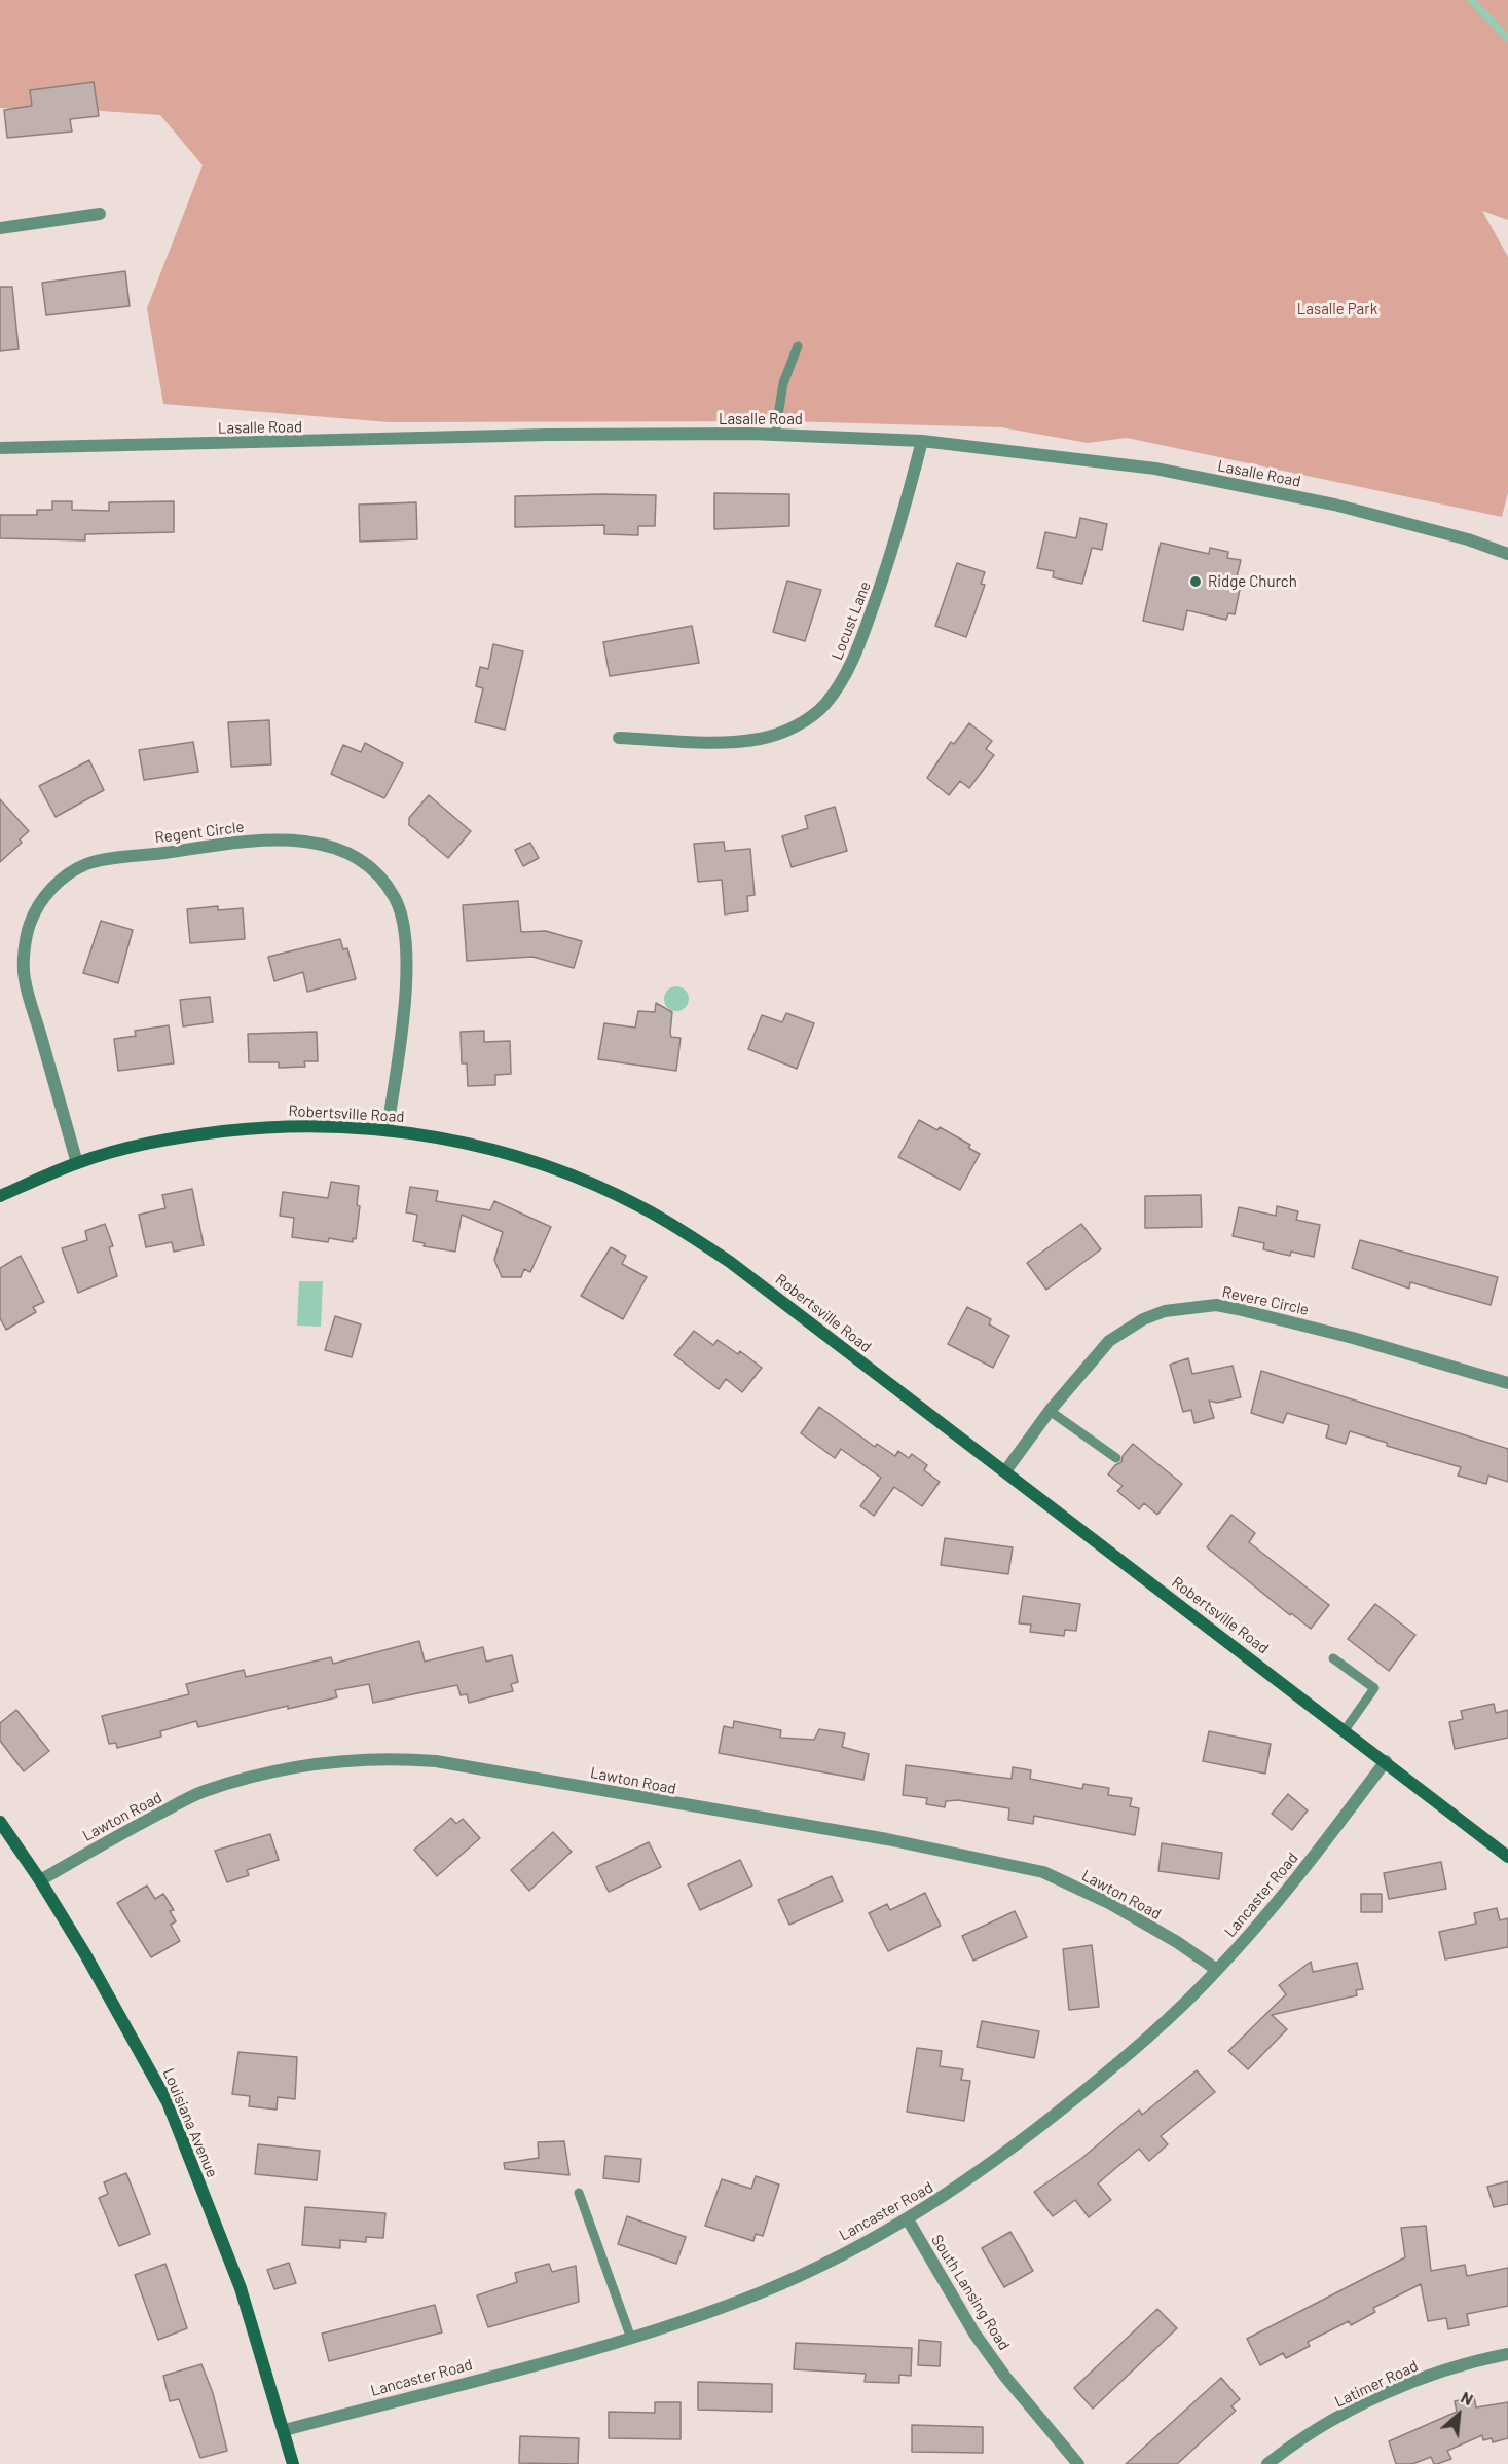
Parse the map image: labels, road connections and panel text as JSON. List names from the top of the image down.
{
  "streets": {
    "street": [
      "Lasalle Road",
      "Locust Lane",
      "Regent Circle",
      "Robertsville Road",
      "Revere Circle",
      "Lawton Road",
      "Lancaster Road",
      "Louisiana Avenue",
      "South Lansing Road",
      "Latimer Road"
    ]
  },
  "crossings": [
    ["Lasalle Road", "Locust Lane"],
    ["Regent Circle", "Robertsville Road"],
    ["Robertsville Road", "Revere Circle"],
    ["Robertsville Road", "Lancaster Road"],
    ["Lawton Road", "Lancaster Road"],
    ["Lawton Road", "Louisiana Avenue"],
    ["Lancaster Road", "Louisiana Avenue"],
    ["Lancaster Road", "South Lansing Road"]
  ],
  "parks": ["Lasalle Park"],
  "places": ["Ridge Church"],
  "north": "top right"
}
